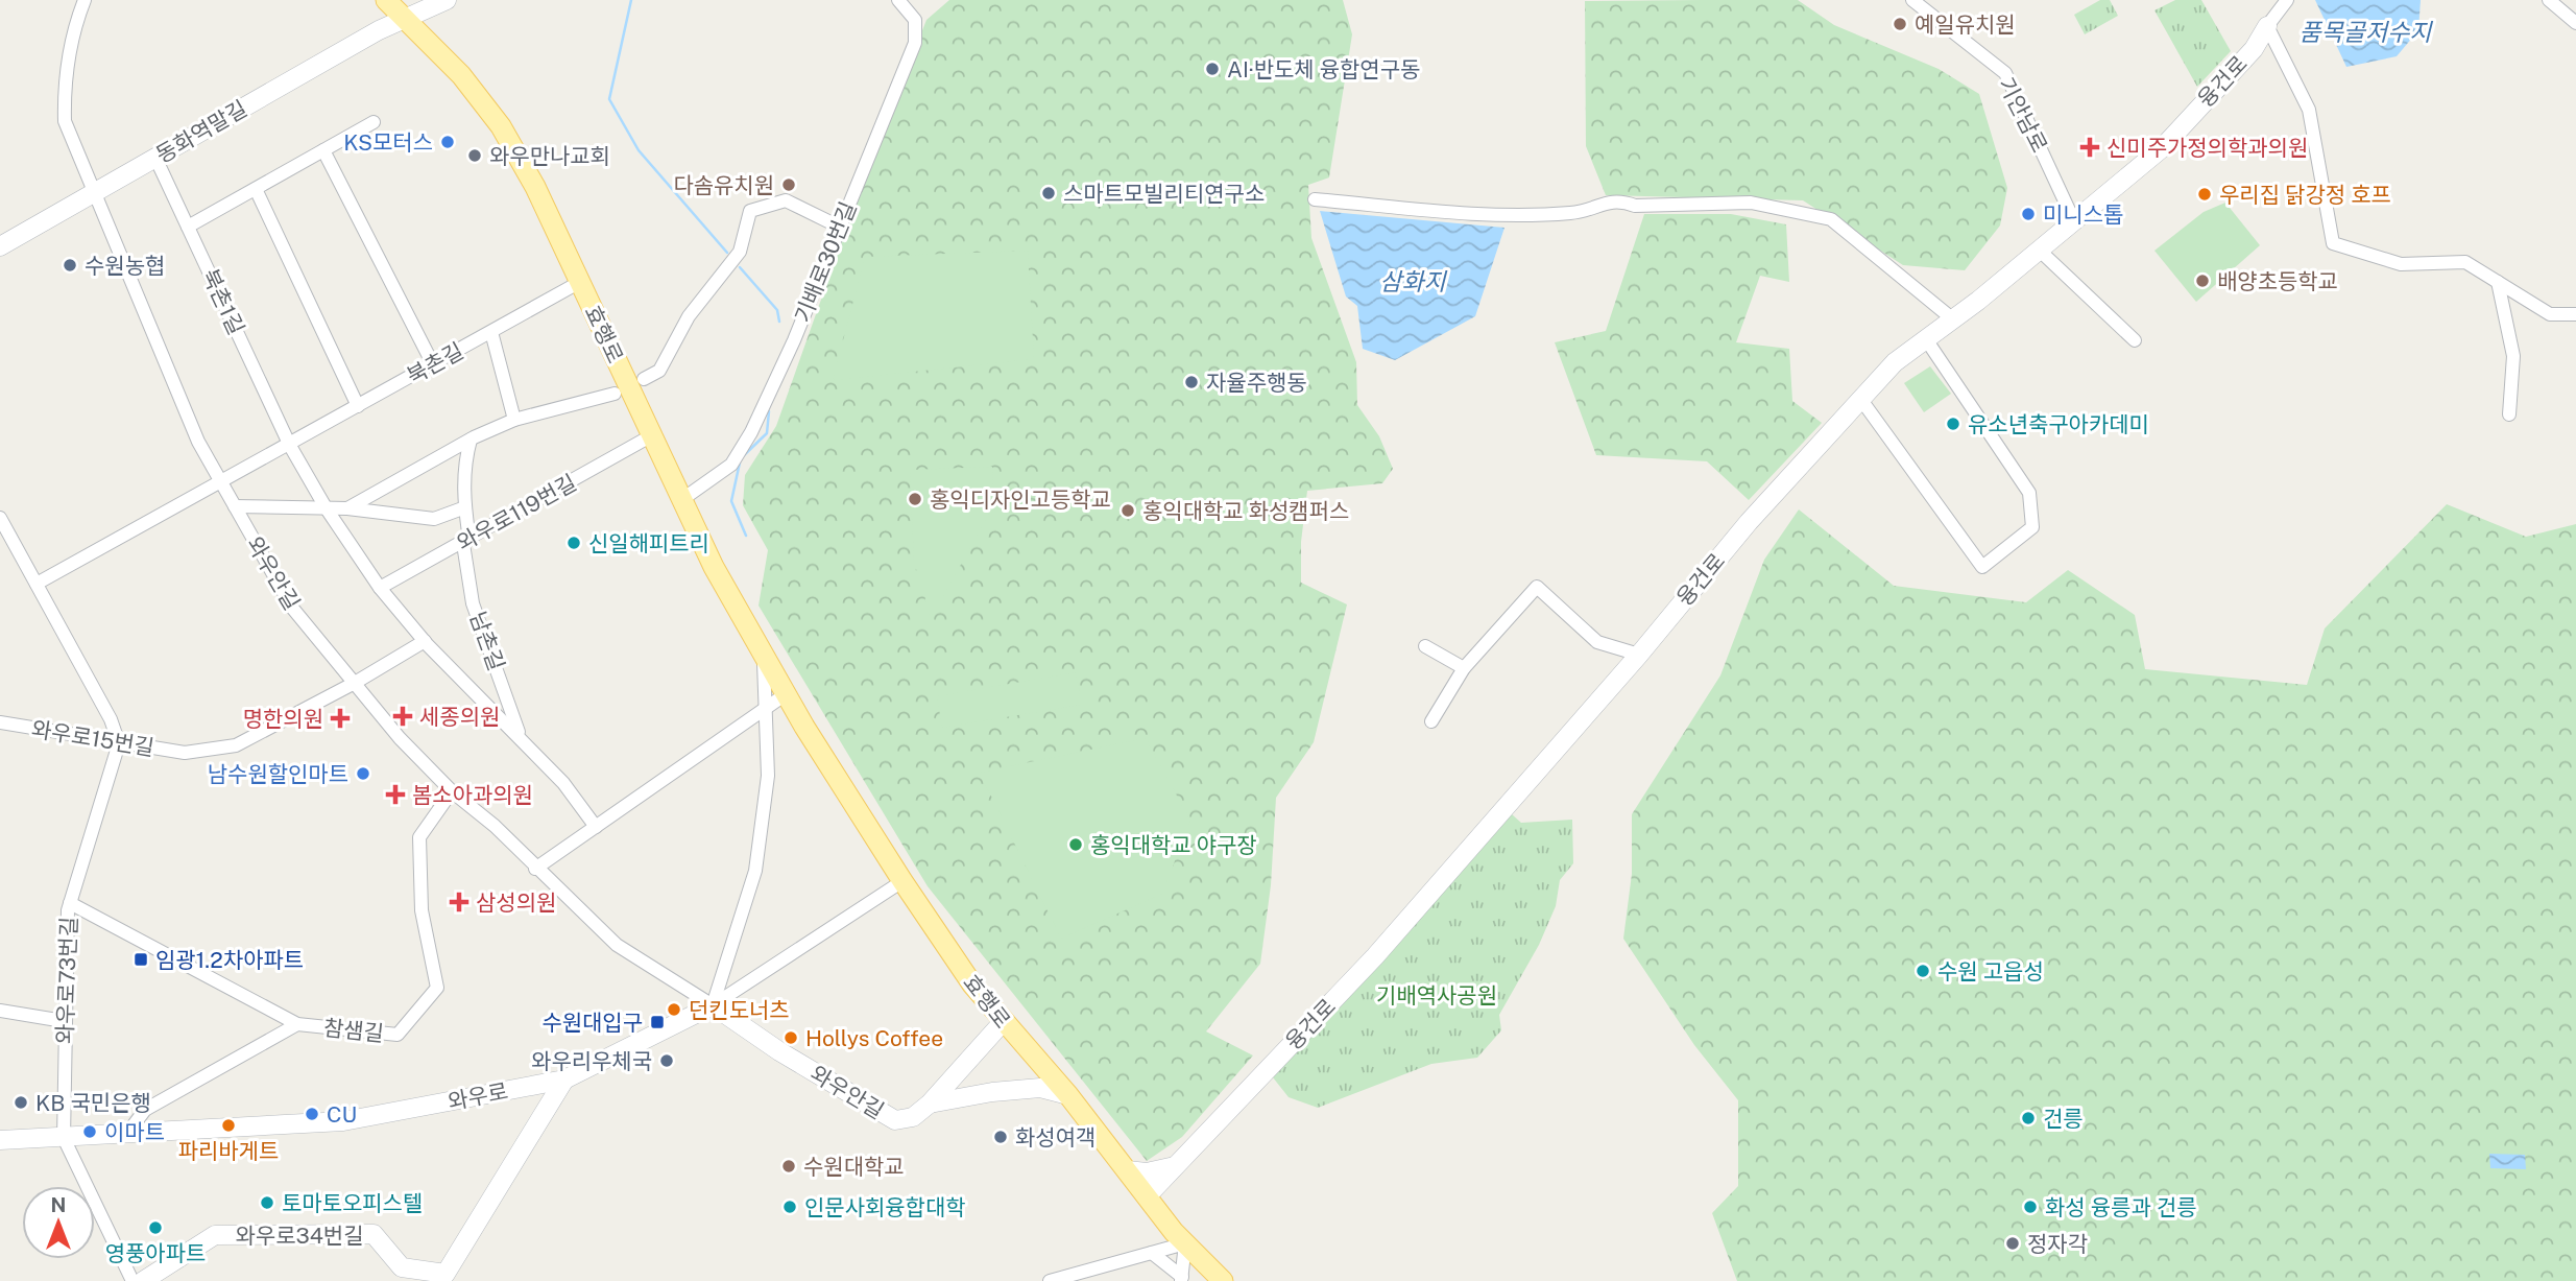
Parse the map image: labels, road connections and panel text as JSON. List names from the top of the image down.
{
  "streets": {
    "main road": ["효행로"],
    "street": [
      "융건로",
      "기안남로",
      "동화역말길",
      "기배로30번길",
      "북촌1길",
      "북촌길",
      "와우로119번길",
      "와우안길",
      "남촌길",
      "와우로15번길",
      "와우로73번길",
      "참샘길",
      "와우로",
      "와우로34번길"
    ]
  },
  "crossings": [
    ["융건로", "기안남로"],
    ["융건로", "효행로"],
    ["동화역말길", "북촌1길"],
    ["동화역말길", "효행로"],
    ["동화역말길", "와우안길"],
    ["기배로30번길", "효행로"],
    ["북촌1길", "북촌길"],
    ["효행로", "북촌길"],
    ["효행로", "와우로119번길"],
    ["효행로", "와우안길"],
    ["효행로", "와우로"],
    ["북촌길", "와우안길"],
    ["와우로119번길", "와우안길"],
    ["와우로119번길", "남촌길"],
    ["와우안길", "와우로15번길"],
    ["와우안길", "참샘길"],
    ["와우안길", "와우로"],
    ["와우로15번길", "와우로73번길"],
    ["와우로73번길", "참샘길"],
    ["와우로73번길", "와우로"],
    ["와우로", "와우로34번길"]
  ],
  "water": ["품목골저수지", "삼화지"],
  "parks": ["기배역사공원"],
  "places": {
    "other": [
      "예일유치원",
      "AI·반도체 융합연구동",
      "KS모터스",
      "와우만나교회",
      "다솜유치원",
      "스마트모빌리티연구소",
      "우리집 닭강정 호프",
      "미니스톱",
      "수원농협",
      "배양초등학교",
      "자율주행동",
      "유소년축구아카데미",
      "홍익디자인고등학교",
      "홍익대학교 화성캠퍼스",
      "신일해피트리",
      "남수원할인마트",
      "홍익대학교 야구장",
      "수원 고읍성",
      "던킨도너츠",
      "Hollys Coffee",
      "와우리우체국",
      "KB 국민은행",
      "CU",
      "건릉",
      "파리바게트",
      "이마트",
      "화성여객",
      "수원대학교",
      "토마토오피스텔",
      "인문사회융합대학",
      "화성 융릉과 건릉",
      "영풍아파트",
      "정자각"
    ],
    "health": [
      "신미주가정의학과의원",
      "세종의원",
      "명한의원",
      "봄소아과의원",
      "삼성의원"
    ],
    "transit": ["임광1.2차아파트", "수원대입구"]
  },
  "north": "top"
}
